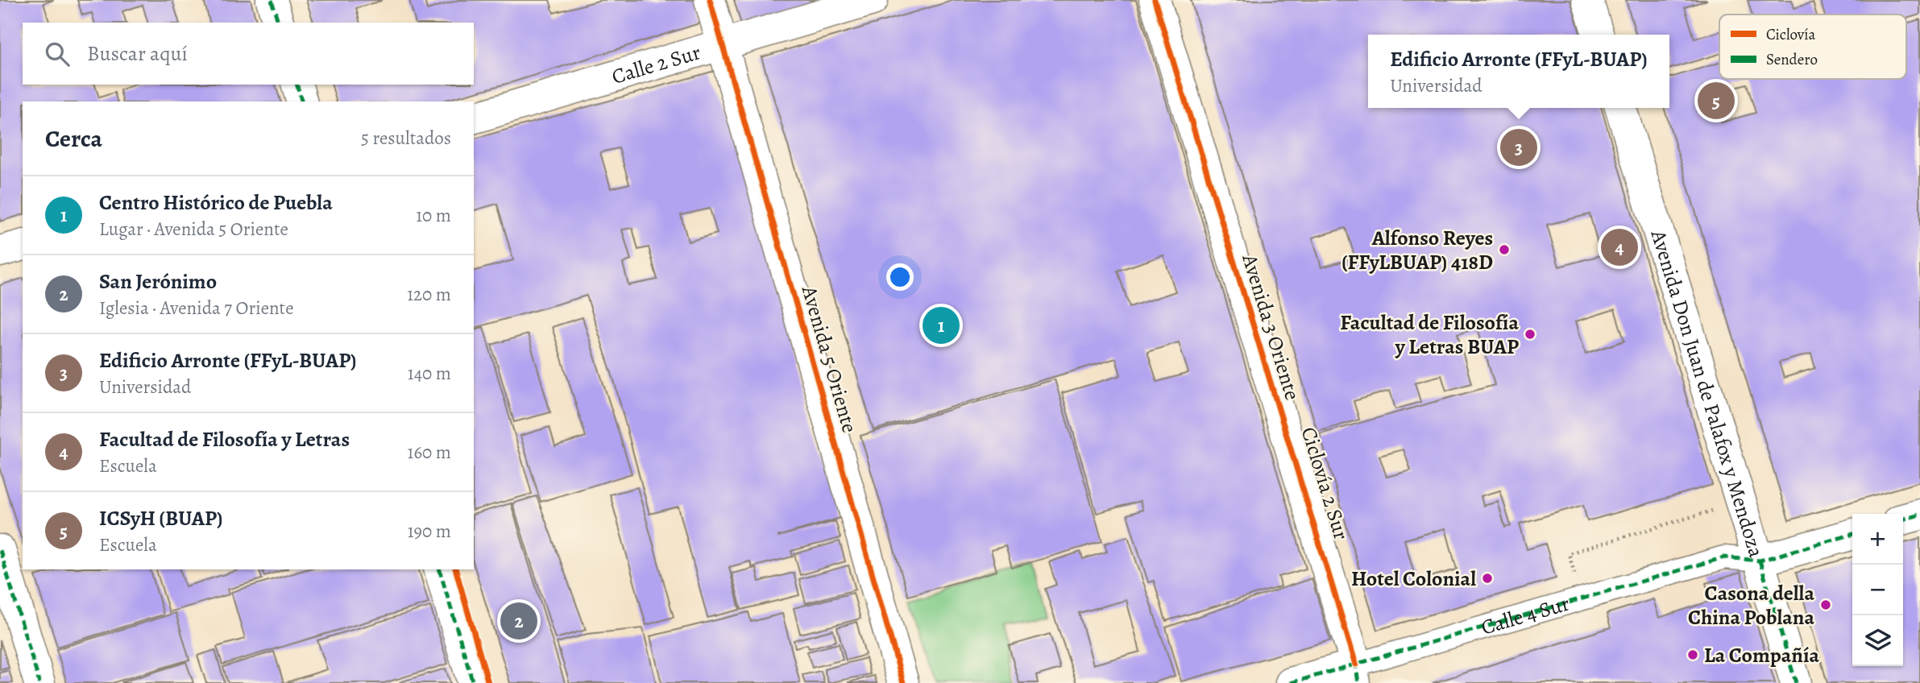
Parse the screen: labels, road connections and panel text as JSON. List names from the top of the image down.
{
  "streets": {
    "street": [
      "Calle 2 Sur",
      "Avenida 3 Oriente",
      "Avenida 5 Oriente",
      "Avenida Don Juan de Palafox y Mendoza",
      "Calle 4 Sur"
    ],
    "cycle path": ["Ciclovía 2 Sur"]
  },
  "crossings": [
    ["Calle 2 Sur", "Avenida 5 Oriente"],
    ["Avenida 3 Oriente", "Calle 4 Sur"],
    ["Avenida Don Juan de Palafox y Mendoza", "Calle 4 Sur"]
  ],
  "places": [
    "Alfonso Reyes (FFyLBUAP) 418D",
    "Facultad de Filosofía y Letras BUAP",
    "Hotel Colonial",
    "Casona della China Poblana",
    "La Compañía"
  ],
  "legend": ["Ciclovía", "Sendero"],
  "page": {
    "search": "Buscar aquí",
    "popup": ["Edificio Arronte (FFyL-BUAP)", "Universidad"],
    "pins": [
      "5",
      "3",
      "4",
      "1",
      "2"
    ],
    "heading": ["Cerca", "5 resultados"],
    "list": [
      {
        "mark": "1",
        "name": "Centro Histórico de Puebla",
        "note": "Lugar · Avenida 5 Oriente",
        "value": "10 m"
      },
      {
        "mark": "2",
        "name": "San Jerónimo",
        "note": "Iglesia · Avenida 7 Oriente",
        "value": "120 m"
      },
      {
        "mark": "3",
        "name": "Edificio Arronte (FFyL-BUAP)",
        "note": "Universidad",
        "value": "140 m"
      },
      {
        "mark": "4",
        "name": "Facultad de Filosofía y Letras",
        "note": "Escuela",
        "value": "160 m"
      },
      {
        "mark": "5",
        "name": "ICSyH (BUAP)",
        "note": "Escuela",
        "value": "190 m"
      }
    ],
    "map_buttons": ["+", "−"]
  }
}
